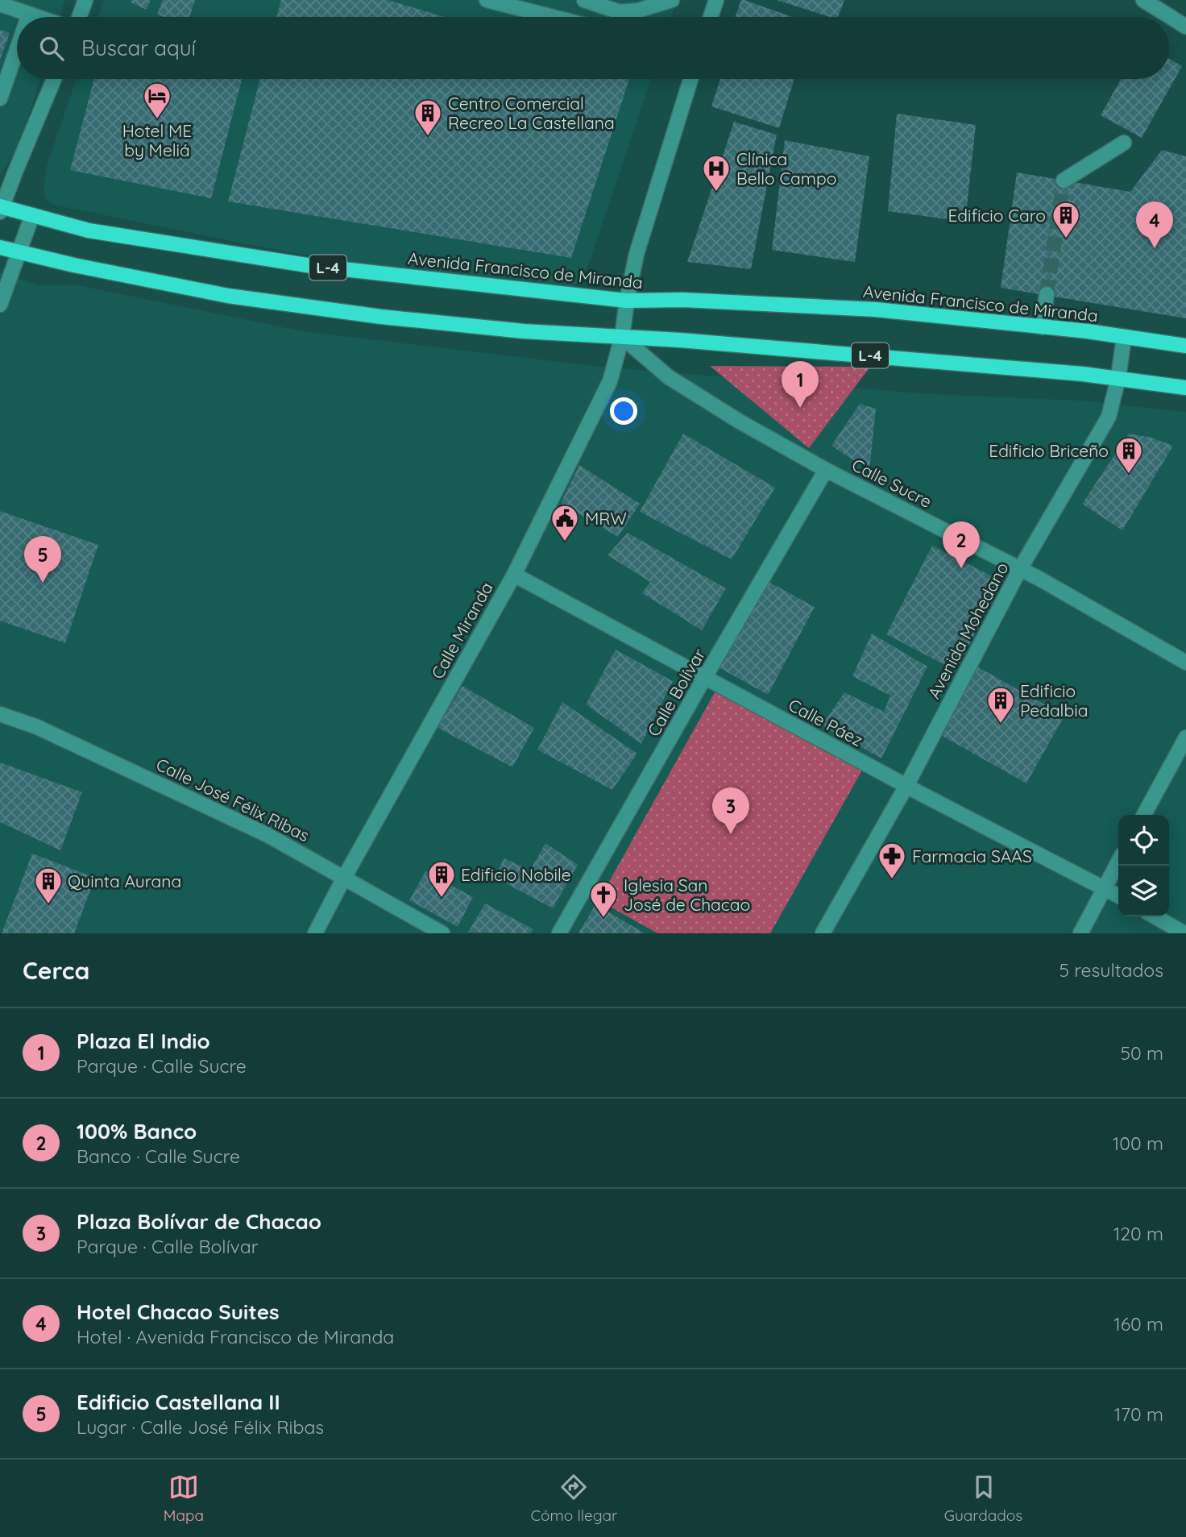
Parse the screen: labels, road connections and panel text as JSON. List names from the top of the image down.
{
  "streets": {
    "main road": ["L-4", "Avenida Francisco de Miranda"],
    "street": [
      "Calle Sucre",
      "Calle Miranda",
      "Avenida Mohedano",
      "Calle Bolívar",
      "Calle Páez",
      "Calle José Félix Ribas"
    ]
  },
  "crossings": [
    ["L-4", "Calle Sucre"],
    ["L-4", "Calle Miranda"],
    ["L-4", "Avenida Mohedano"],
    ["Avenida Francisco de Miranda", "Calle Miranda"],
    ["Avenida Francisco de Miranda", "Avenida Mohedano"],
    ["Calle Sucre", "Calle Miranda"],
    ["Calle Sucre", "Avenida Mohedano"],
    ["Calle Sucre", "Calle Bolívar"],
    ["Calle Miranda", "Calle Páez"],
    ["Calle Miranda", "Calle José Félix Ribas"],
    ["Avenida Mohedano", "Calle Páez"],
    ["Calle Bolívar", "Calle Páez"]
  ],
  "places": {
    "hotel": ["Hotel ME by Meliá"],
    "building": [
      "Centro Comercial Recreo La Castellana",
      "Edificio Caro",
      "Edificio Briceño",
      "Edificio Pedalbia",
      "Edificio Nobile",
      "Quinta Aurana"
    ],
    "hospital": ["Clínica Bello Campo"],
    "public building": ["MRW"],
    "pharmacy": ["Farmacia SAAS"],
    "church": ["Iglesia San José de Chacao"]
  },
  "page": {
    "search": "Buscar aquí",
    "pins": [
      "4",
      "1",
      "2",
      "5",
      "3"
    ],
    "heading": ["Cerca", "5 resultados"],
    "list": [
      {
        "mark": "1",
        "name": "Plaza El Indio",
        "note": "Parque · Calle Sucre",
        "value": "50 m"
      },
      {
        "mark": "2",
        "name": "100% Banco",
        "note": "Banco · Calle Sucre",
        "value": "100 m"
      },
      {
        "mark": "3",
        "name": "Plaza Bolívar de Chacao",
        "note": "Parque · Calle Bolívar",
        "value": "120 m"
      },
      {
        "mark": "4",
        "name": "Hotel Chacao Suites",
        "note": "Hotel · Avenida Francisco de Miranda",
        "value": "160 m"
      },
      {
        "mark": "5",
        "name": "Edificio Castellana II",
        "note": "Lugar · Calle José Félix Ribas",
        "value": "170 m"
      }
    ],
    "nav": ["Mapa", "Cómo llegar", "Guardados"]
  }
}
